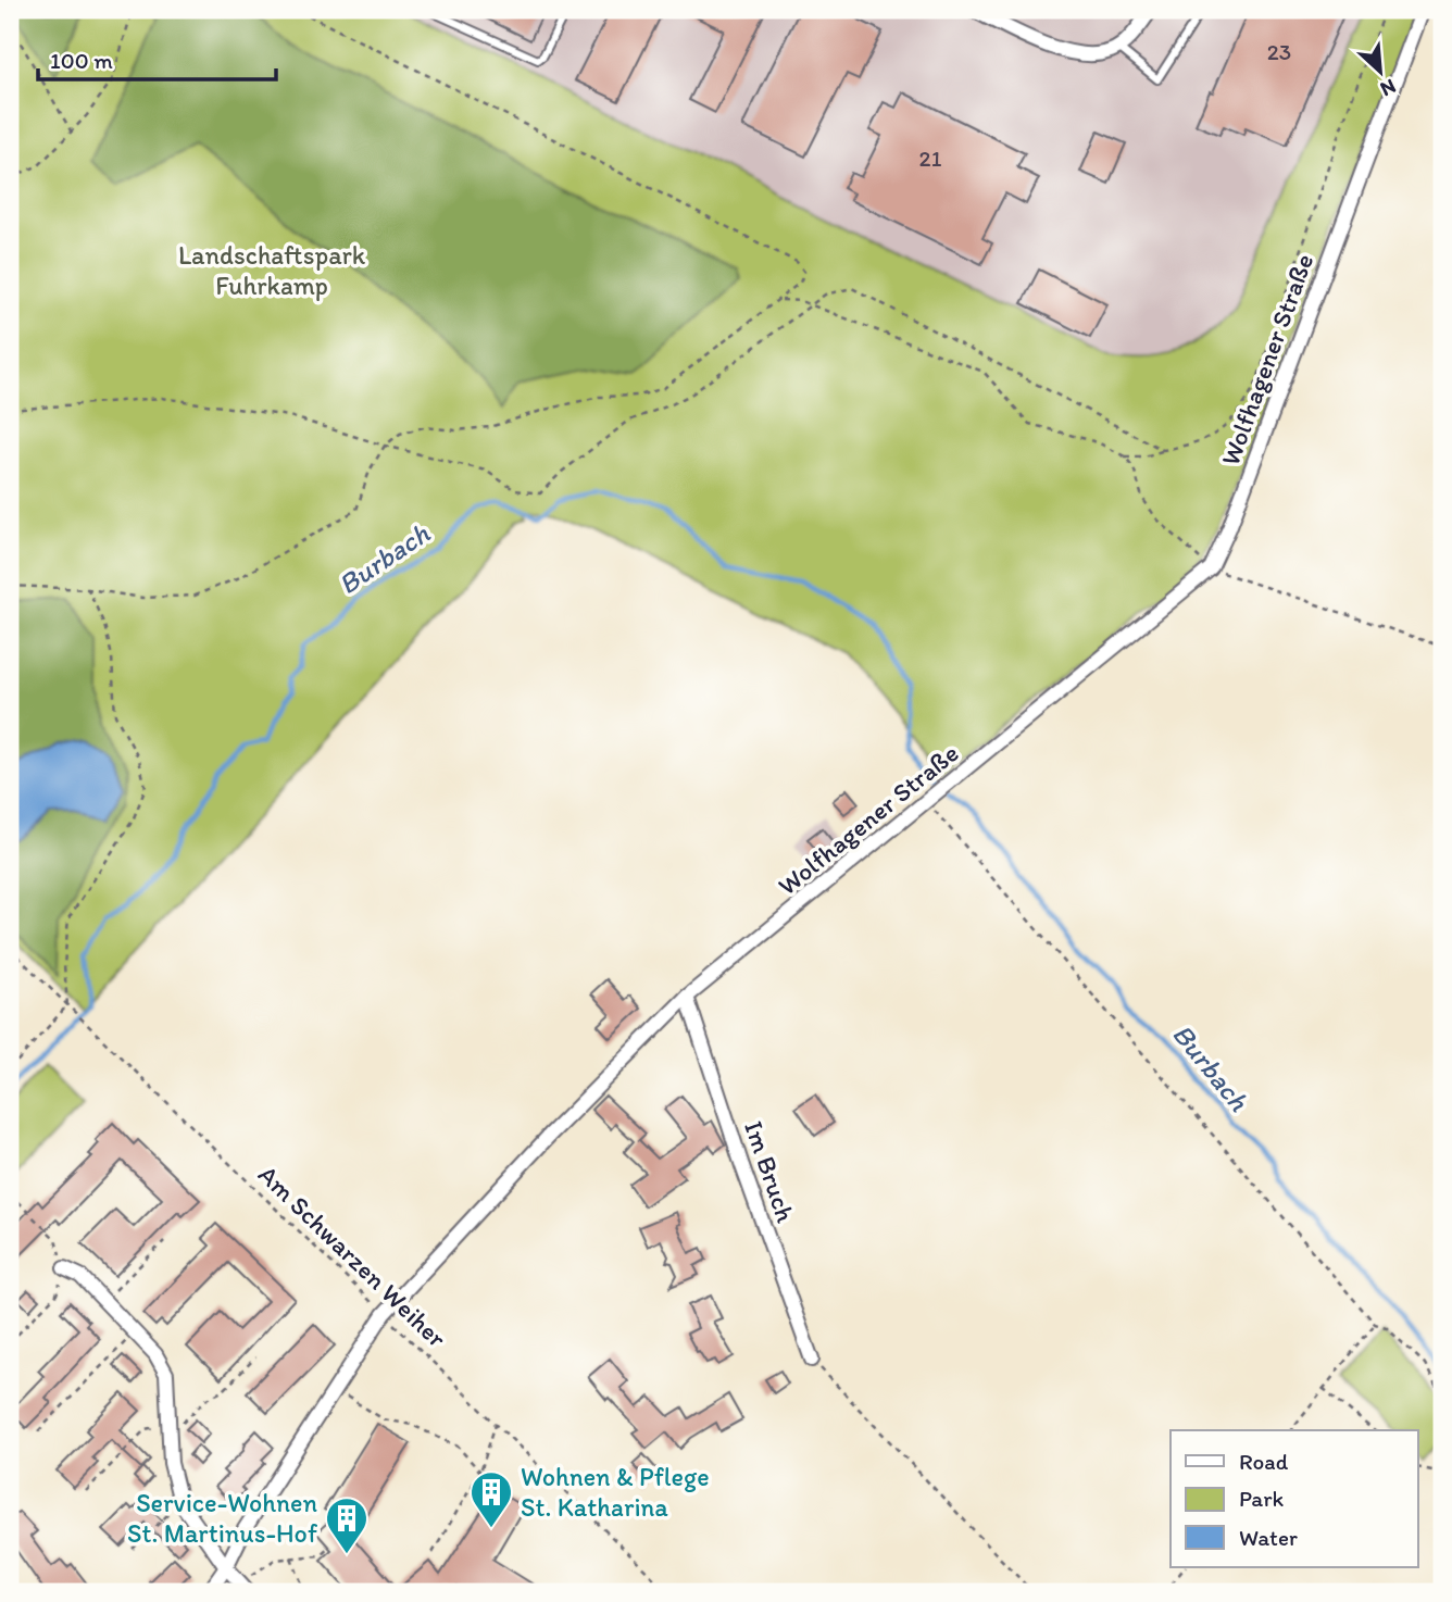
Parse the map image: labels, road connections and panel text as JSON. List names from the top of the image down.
{
  "streets": {
    "street": ["Wolfhagener Straße", "Im Bruch"],
    "path": ["Am Schwarzen Weiher"]
  },
  "crossings": [
    ["Wolfhagener Straße", "Im Bruch"],
    ["Wolfhagener Straße", "Am Schwarzen Weiher"]
  ],
  "water": ["Burbach"],
  "parks": ["Landschaftspark Fuhrkamp"],
  "places": {
    "building": ["Wohnen & Pflege St. Katharina", "Service-Wohnen St. Martinus-Hof"]
  },
  "house_numbers": ["23", "21"],
  "legend": ["Road", "Park", "Water"],
  "scale_bar": "100 m",
  "north": "bottom right"
}
